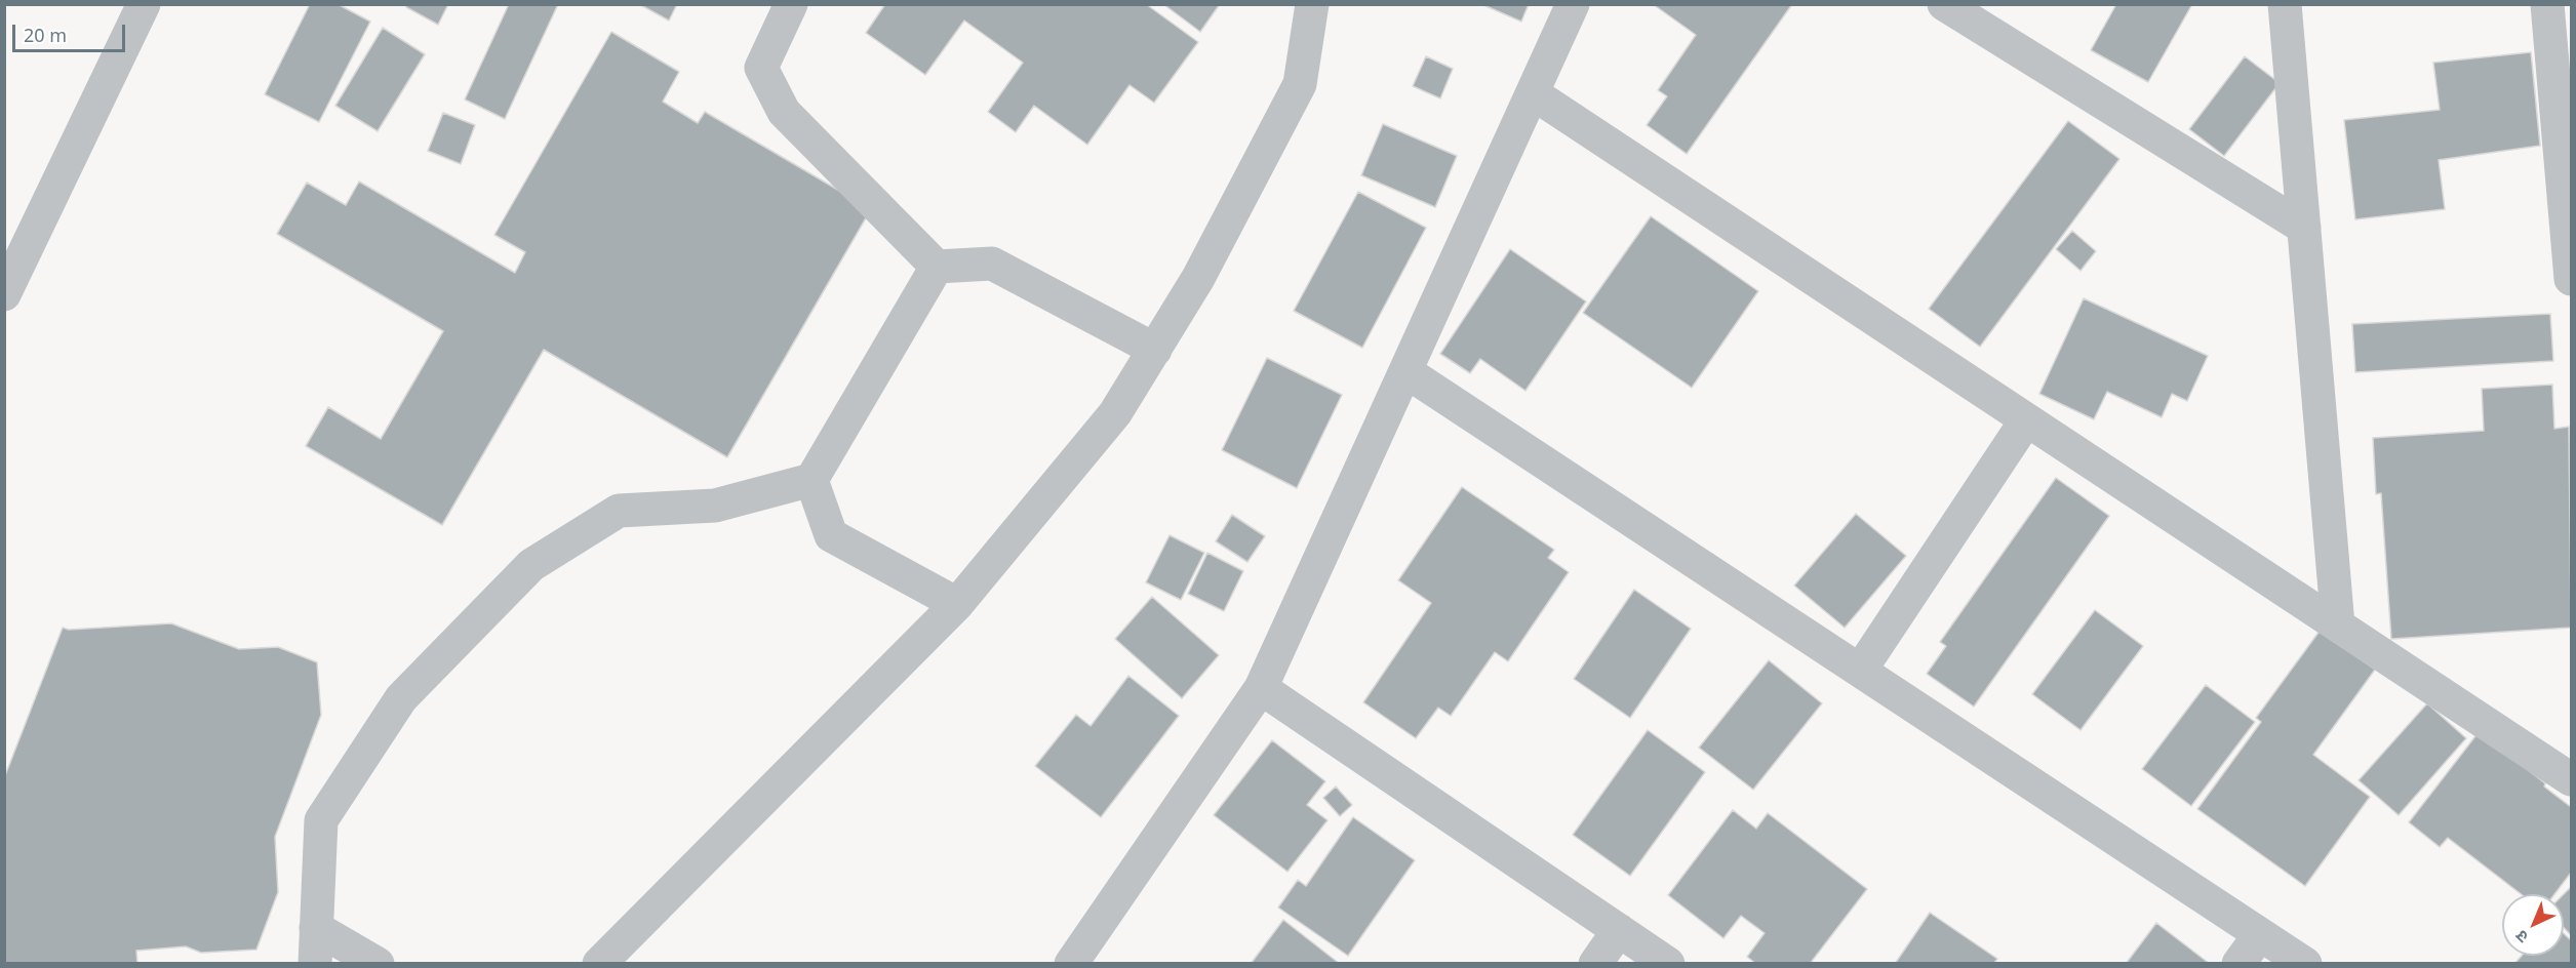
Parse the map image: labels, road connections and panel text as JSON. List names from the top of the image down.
{
  "scale_bar": "20 m",
  "north": "bottom left"
}
